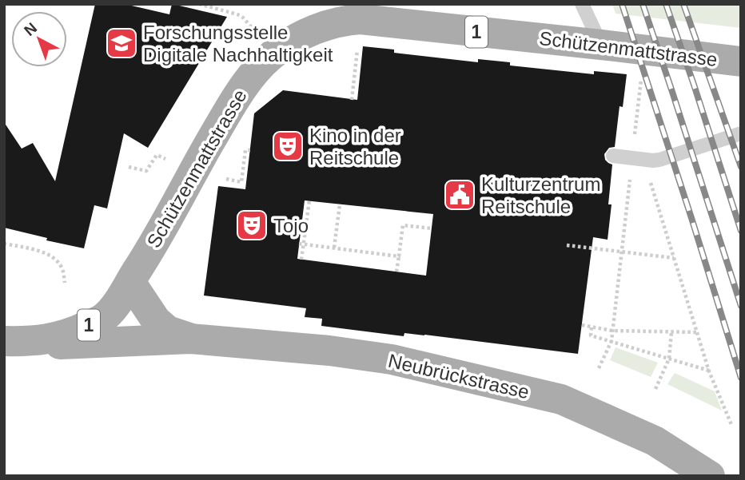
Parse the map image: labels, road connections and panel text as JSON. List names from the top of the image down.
{
  "streets": {
    "main road": ["1", "Schützenmattstrasse", "Neubrückstrasse"]
  },
  "crossings": [
    ["Schützenmattstrasse", "Neubrückstrasse"]
  ],
  "places": {
    "school or university": ["Forschungsstelle Digitale Nachhaltigkeit"],
    "theatre": ["Kino in der Reitschule", "Tojo"],
    "public building": ["Kulturzentrum Reitschule"]
  },
  "north": "top left"
}
